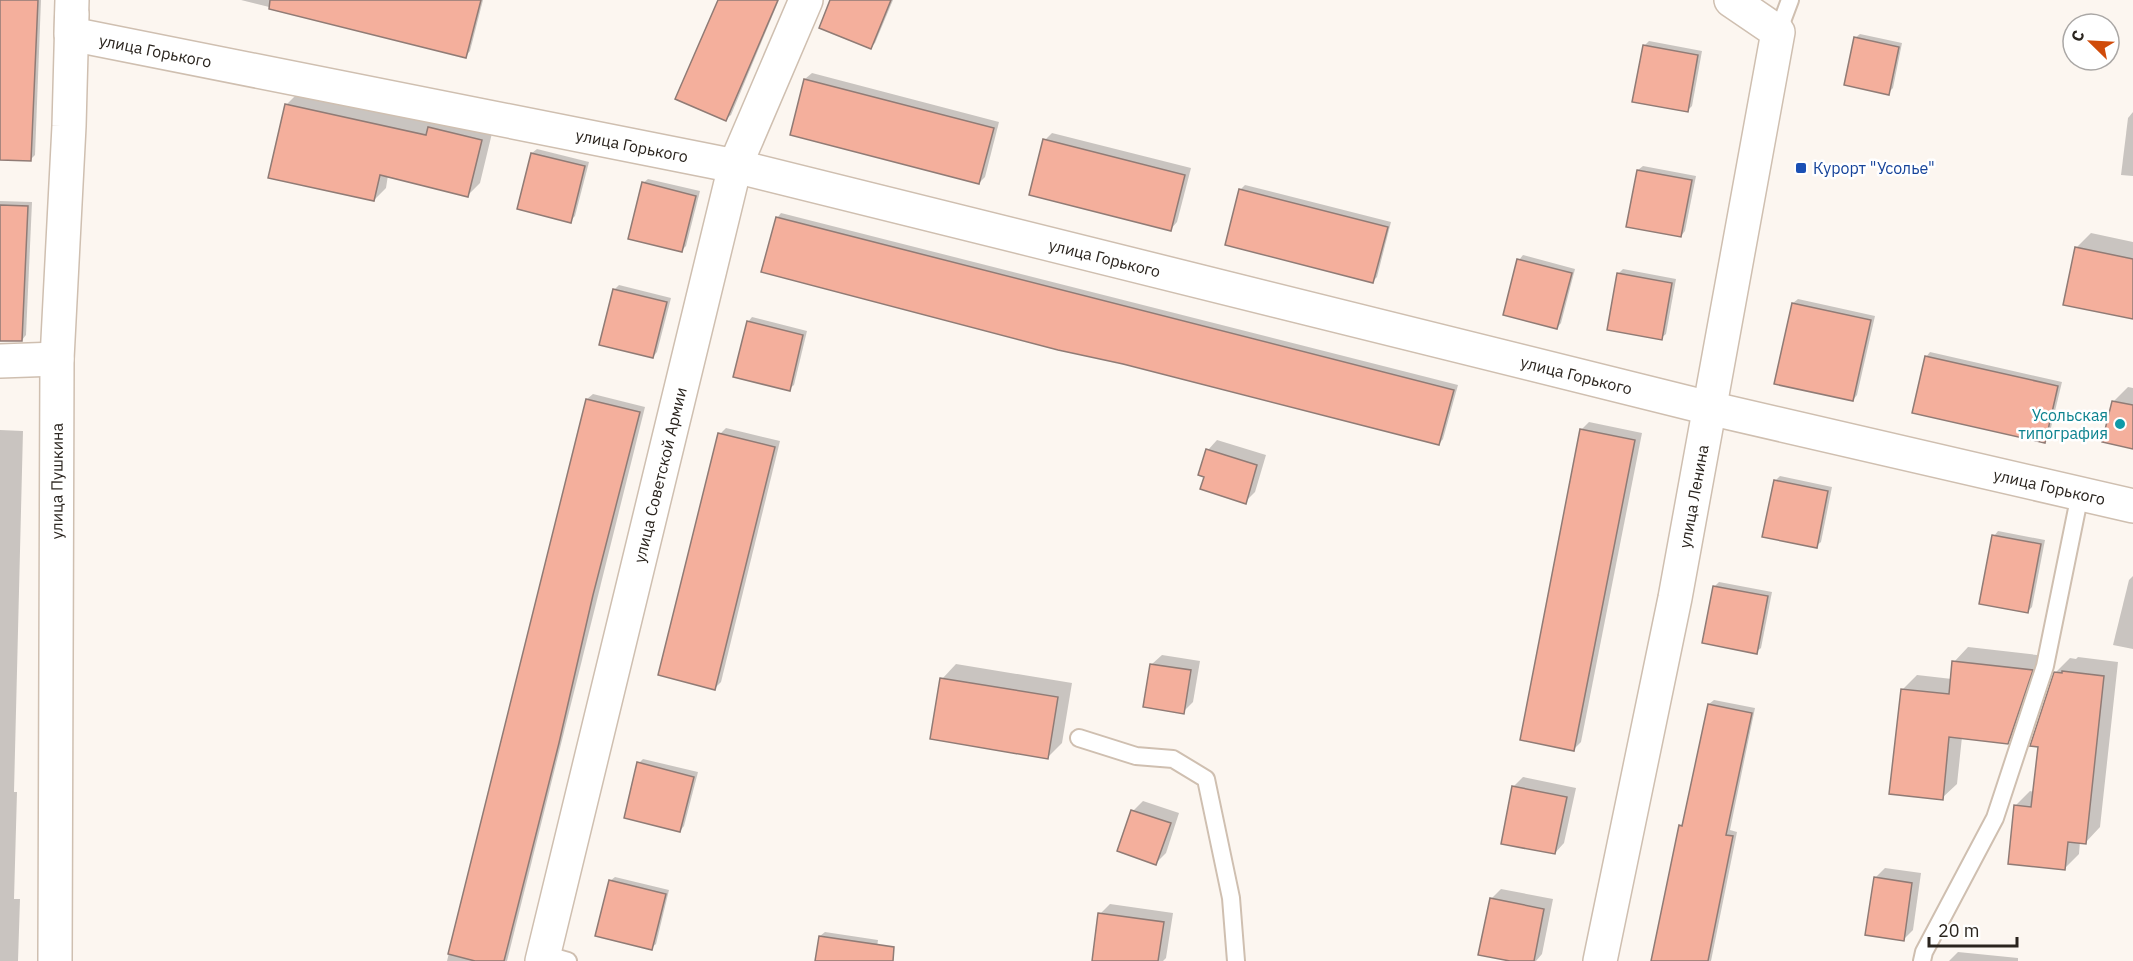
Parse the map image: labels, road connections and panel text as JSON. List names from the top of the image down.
{
  "streets": {
    "street": [
      "улица Горького",
      "улица Советской Армии",
      "улица Пушкина",
      "улица Ленина"
    ]
  },
  "crossings": [
    ["улица Горького", "улица Советской Армии"],
    ["улица Горького", "улица Пушкина"],
    ["улица Горького", "улица Ленина"]
  ],
  "places": {
    "transit": ["Курорт \"Усолье\""],
    "other": ["Усольская типография"]
  },
  "scale_bar": "20 m",
  "north": "top left"
}
